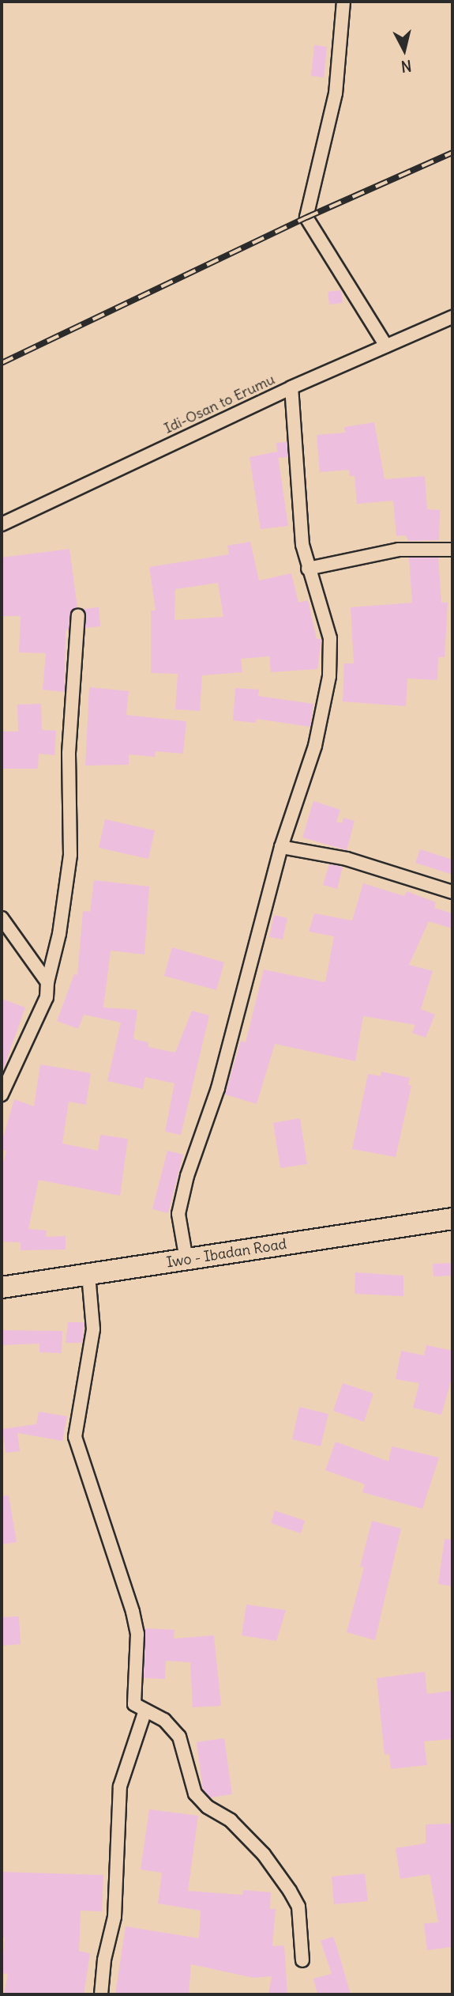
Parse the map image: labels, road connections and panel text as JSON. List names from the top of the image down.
{
  "streets": {
    "main road": ["Iwo - Ibadan Road"],
    "street": ["Idi-Osan to Erumu"]
  },
  "north": "bottom"
}
